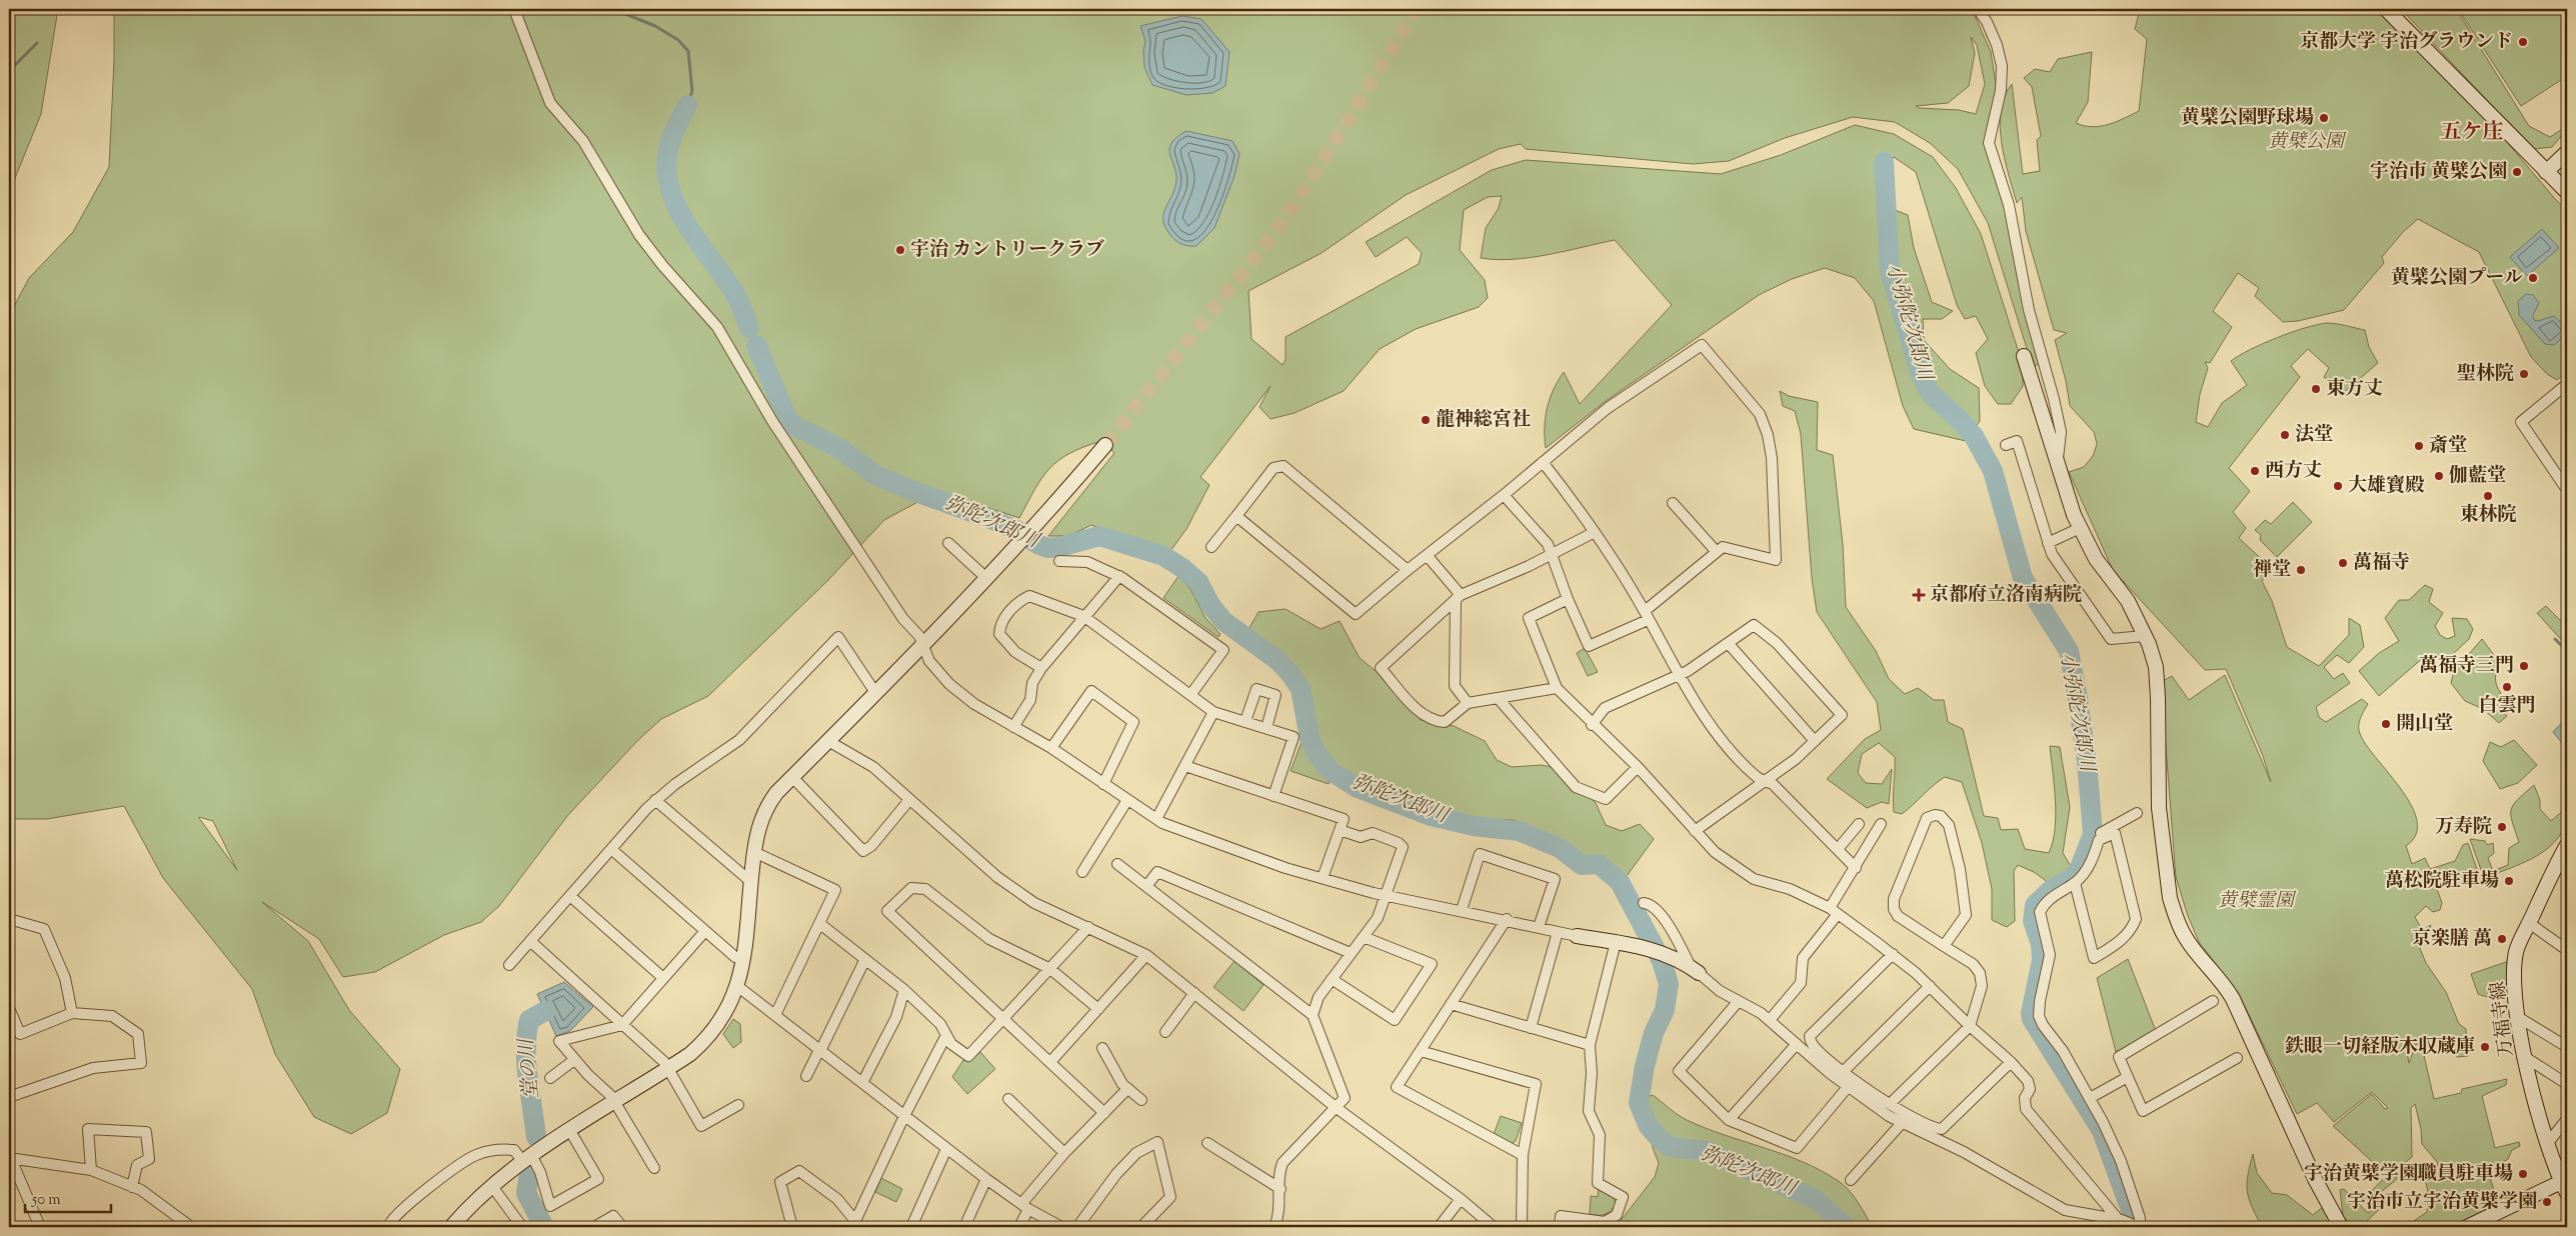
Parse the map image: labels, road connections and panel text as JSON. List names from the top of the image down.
{
  "streets": {
    "street": ["万福寺線"]
  },
  "districts": ["五ケ庄"],
  "water": ["小弥陀次郎川", "弥陀次郎川", "堂の川"],
  "parks": ["黄檗公園", "黄檗霊園"],
  "places": {
    "other": [
      "京都大学 宇治グラウンド",
      "黄檗公園野球場",
      "宇治市 黄檗公園",
      "宇治 カントリークラブ",
      "黄檗公園プール",
      "聖林院",
      "東方丈",
      "龍神総宮社",
      "法堂",
      "斎堂",
      "西方丈",
      "伽藍堂",
      "大雄寶殿",
      "東林院",
      "萬福寺",
      "禅堂",
      "萬福寺三門",
      "白雲門",
      "開山堂",
      "万寿院",
      "萬松院駐車場",
      "京楽膳 萬",
      "鉄眼一切経版木収蔵庫",
      "宇治黄檗学園職員駐車場",
      "宇治市立宇治黄檗学園"
    ],
    "health": ["京都府立洛南病院"]
  },
  "scale_bar": "50 m"
}
